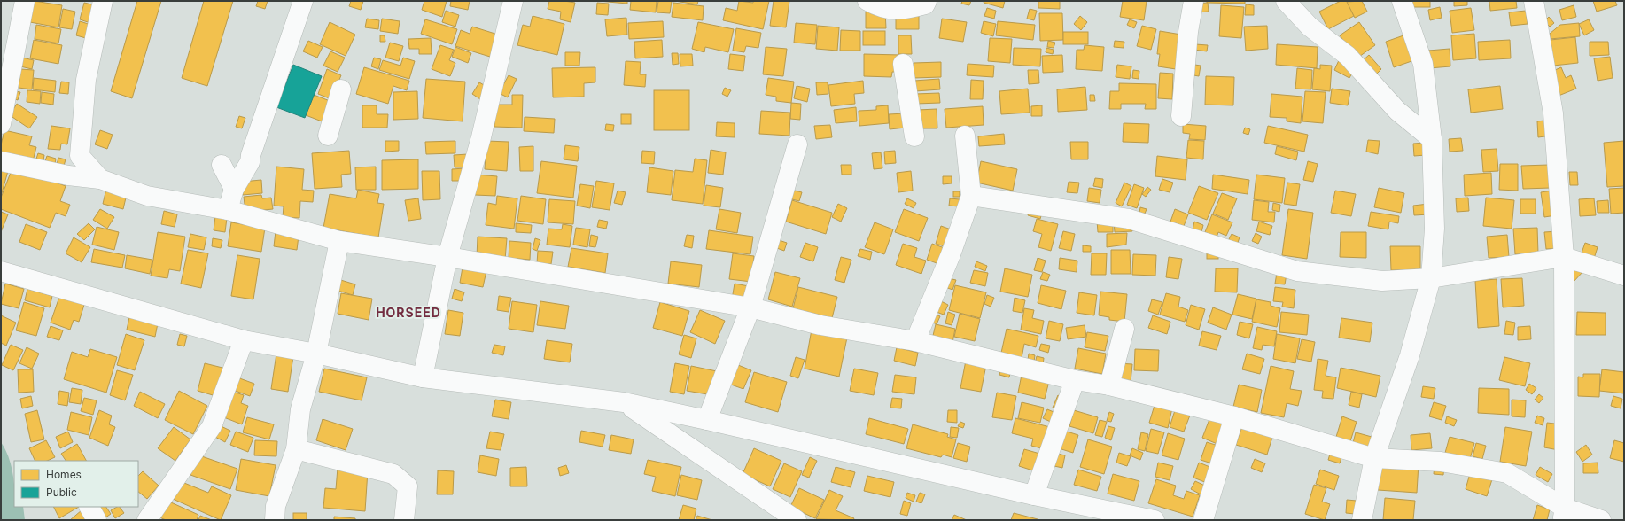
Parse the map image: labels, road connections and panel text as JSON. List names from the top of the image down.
{
  "districts": ["HORSEED"],
  "legend": ["Homes", "Public"]
}
